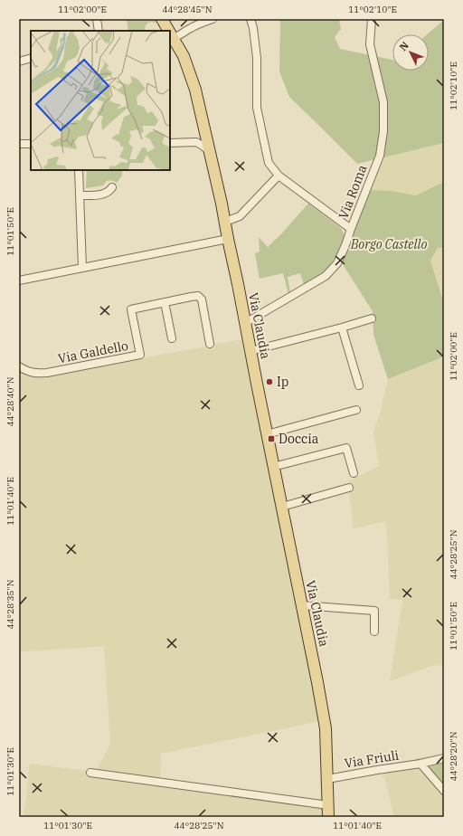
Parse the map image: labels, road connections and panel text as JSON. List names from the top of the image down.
{
  "streets": {
    "main road": ["Via Claudia"],
    "street": ["Via Roma", "Via Galdello", "Via Friuli"]
  },
  "crossings": [
    ["Via Roma", "Via Claudia"],
    ["Via Claudia", "Via Friuli"]
  ],
  "parks": ["Borgo Castello"],
  "places": {
    "other": ["Ip"],
    "transit": ["Doccia"]
  },
  "north": "top left",
  "coordinates": [
    "11°02'00\"E",
    "44°28'45\"N",
    "11°02'10\"E",
    "11°01'50\"E",
    "44°28'40\"N",
    "11°01'40\"E",
    "44°28'25\"N",
    "44°28'35\"N",
    "44°28'20\"N",
    "11°01'30\"E"
  ]
}
